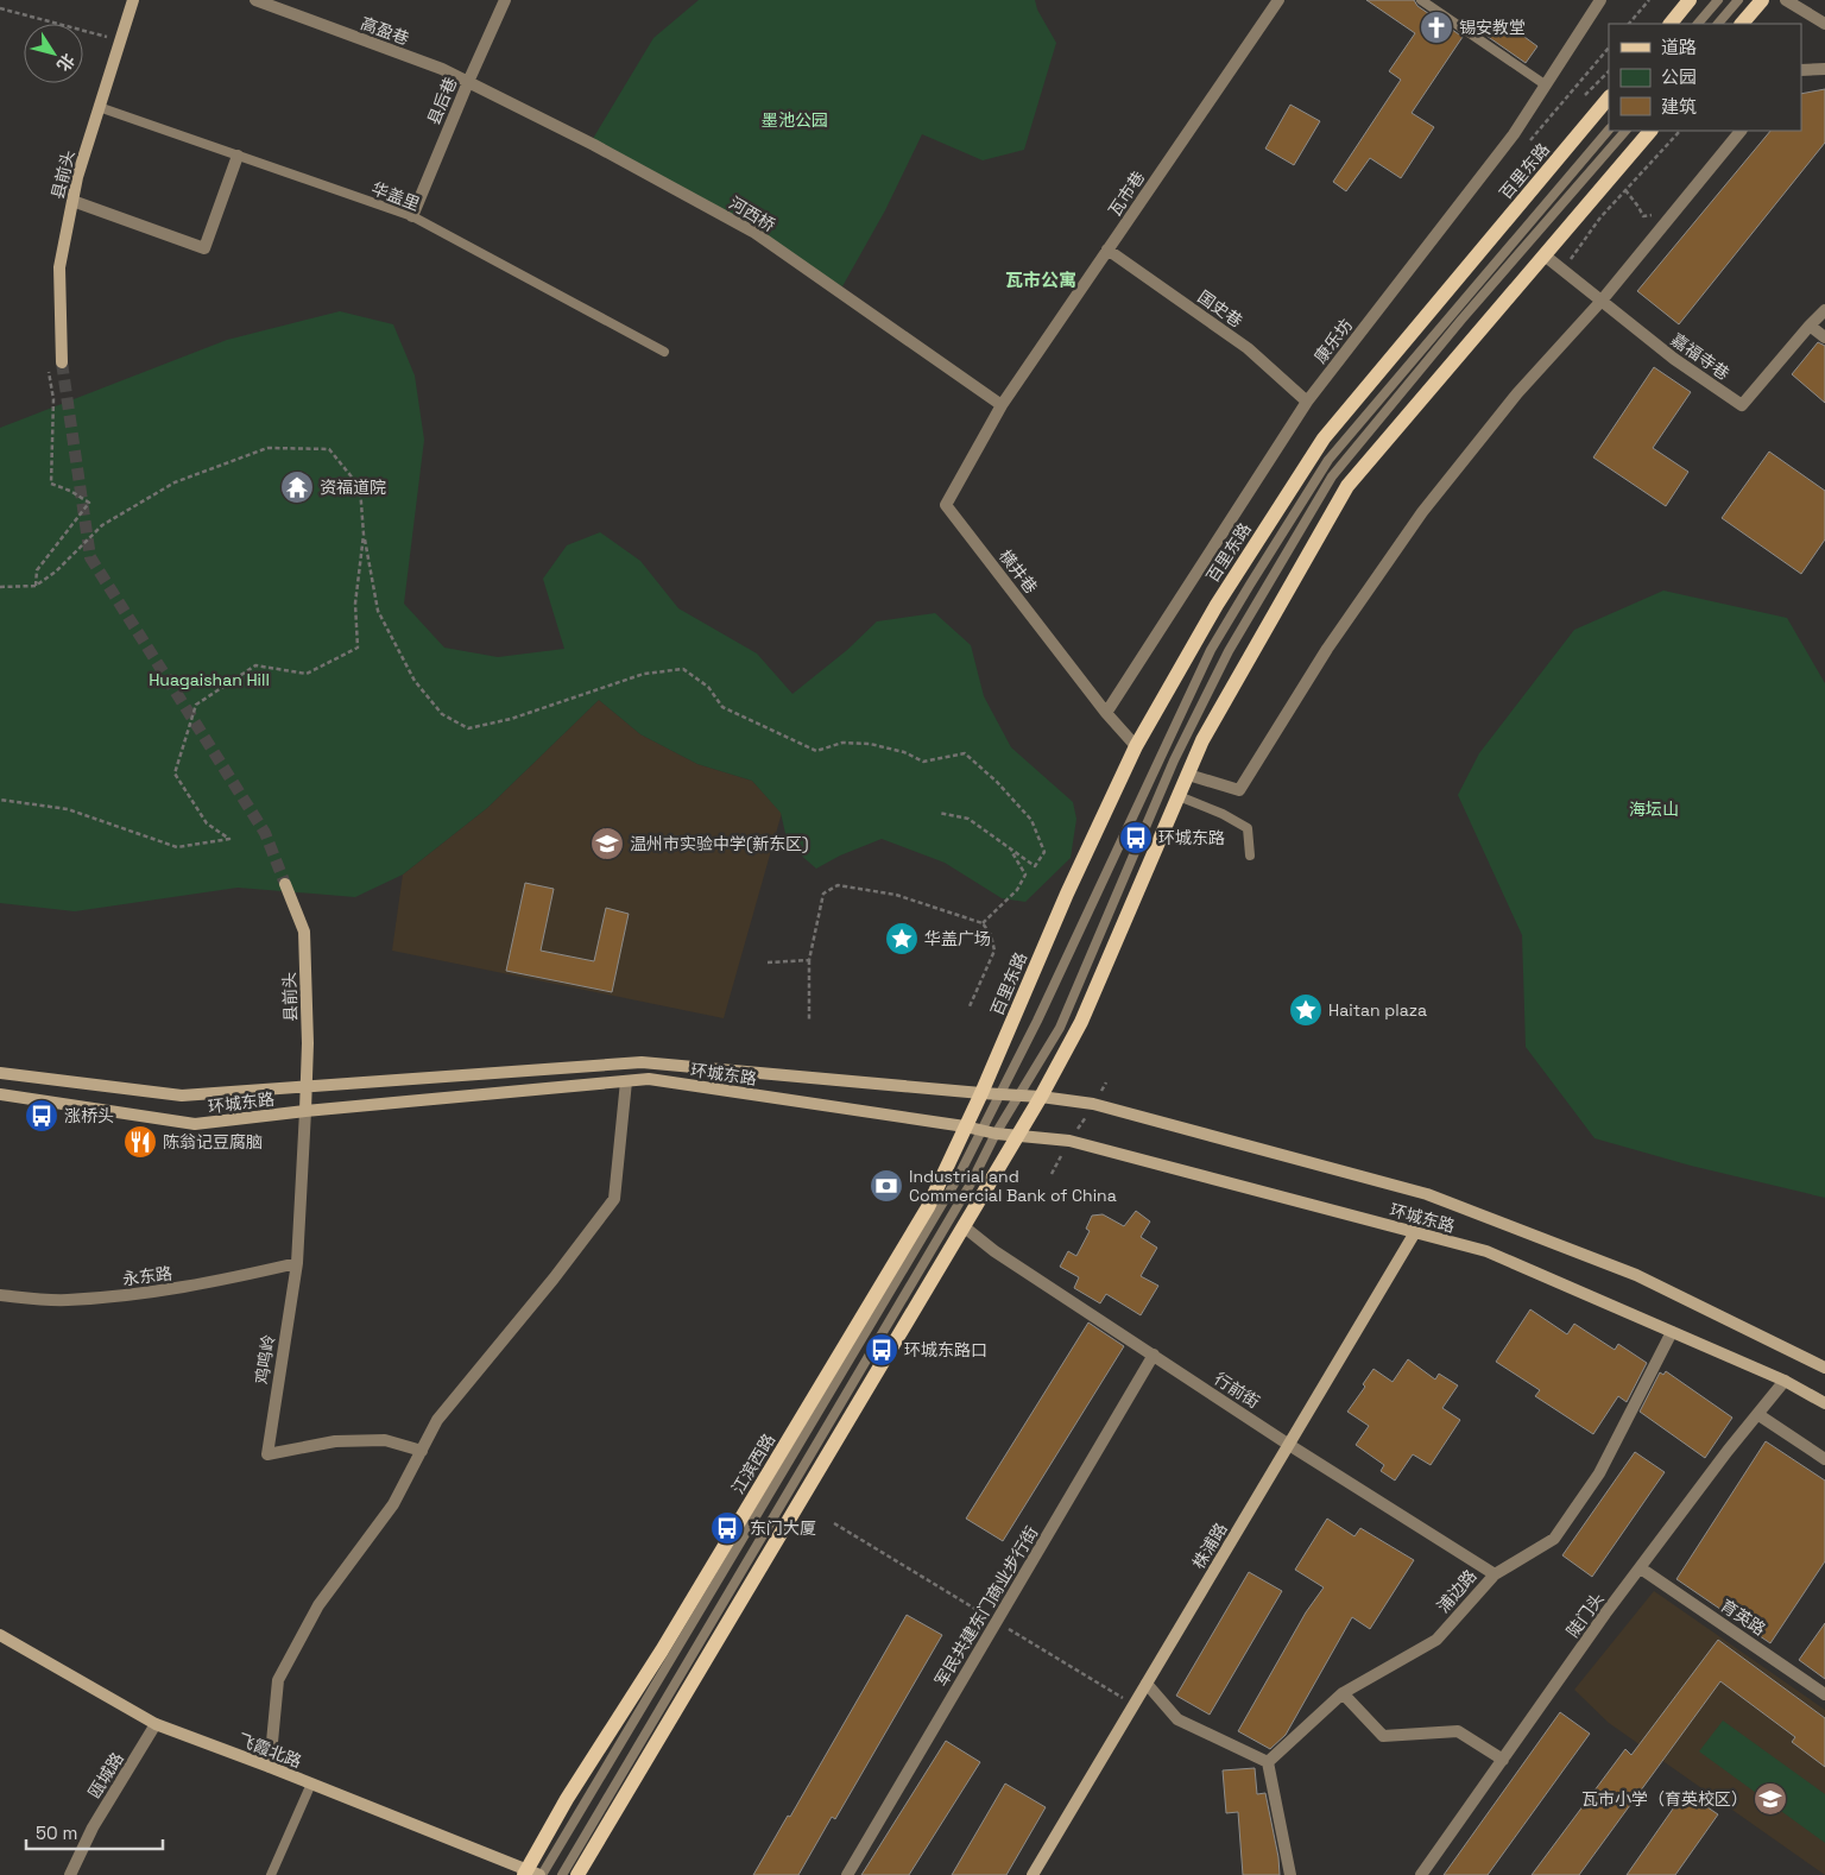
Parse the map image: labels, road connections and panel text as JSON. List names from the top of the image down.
{
  "streets": {
    "main road": [
      "百里东路",
      "县前头",
      "环城东路",
      "江滨西路",
      "株浦路",
      "飞霞北路"
    ],
    "street": [
      "高盈巷",
      "县后巷",
      "瓦市巷",
      "河西桥",
      "国史巷",
      "康乐坊",
      "嘉福寺巷",
      "横井巷",
      "永东路",
      "鸡鸣岭",
      "行前街",
      "浦边路",
      "军民共建东门商业步行街",
      "陡门头",
      "育英路",
      "瓯城路"
    ],
    "lane": ["华盖里"]
  },
  "crossings": [
    ["高盈巷", "县后巷"],
    ["高盈巷", "河西桥"],
    ["县后巷", "华盖里"],
    ["县后巷", "河西桥"],
    ["百里东路", "横井巷"],
    ["百里东路", "环城东路"],
    ["百里东路", "江滨西路"],
    ["县前头", "华盖里"],
    ["县前头", "环城东路"],
    ["县前头", "鸡鸣岭"],
    ["瓦市巷", "河西桥"],
    ["瓦市巷", "国史巷"],
    ["瓦市巷", "横井巷"],
    ["河西桥", "横井巷"],
    ["国史巷", "康乐坊"],
    ["康乐坊", "横井巷"],
    ["环城东路", "鸡鸣岭"],
    ["环城东路", "江滨西路"],
    ["环城东路", "株浦路"],
    ["环城东路", "浦边路"],
    ["环城东路", "陡门头"],
    ["永东路", "鸡鸣岭"],
    ["行前街", "株浦路"],
    ["行前街", "浦边路"],
    ["行前街", "军民共建东门商业步行街"],
    ["江滨西路", "飞霞北路"],
    ["陡门头", "育英路"],
    ["飞霞北路", "瓯城路"]
  ],
  "districts": ["瓦市公寓"],
  "parks": ["墨池公园", "Huagaishan Hill", "海坛山"],
  "places": {
    "church": ["锡安教堂"],
    "temple": ["资福道院"],
    "bus stop": [
      "环城东路",
      "涨桥头",
      "环城东路口",
      "东门大厦"
    ],
    "school or university": ["温州市实验中学(新东区)", "瓦市小学（育英校区）"],
    "place": ["华盖广场", "Haitan plaza"],
    "restaurant": ["陈翁记豆腐脑"],
    "bank": ["Industrial and Commercial Bank of China"]
  },
  "legend": ["道路", "公园", "建筑"],
  "scale_bar": "50 m",
  "north": "bottom right"
}
